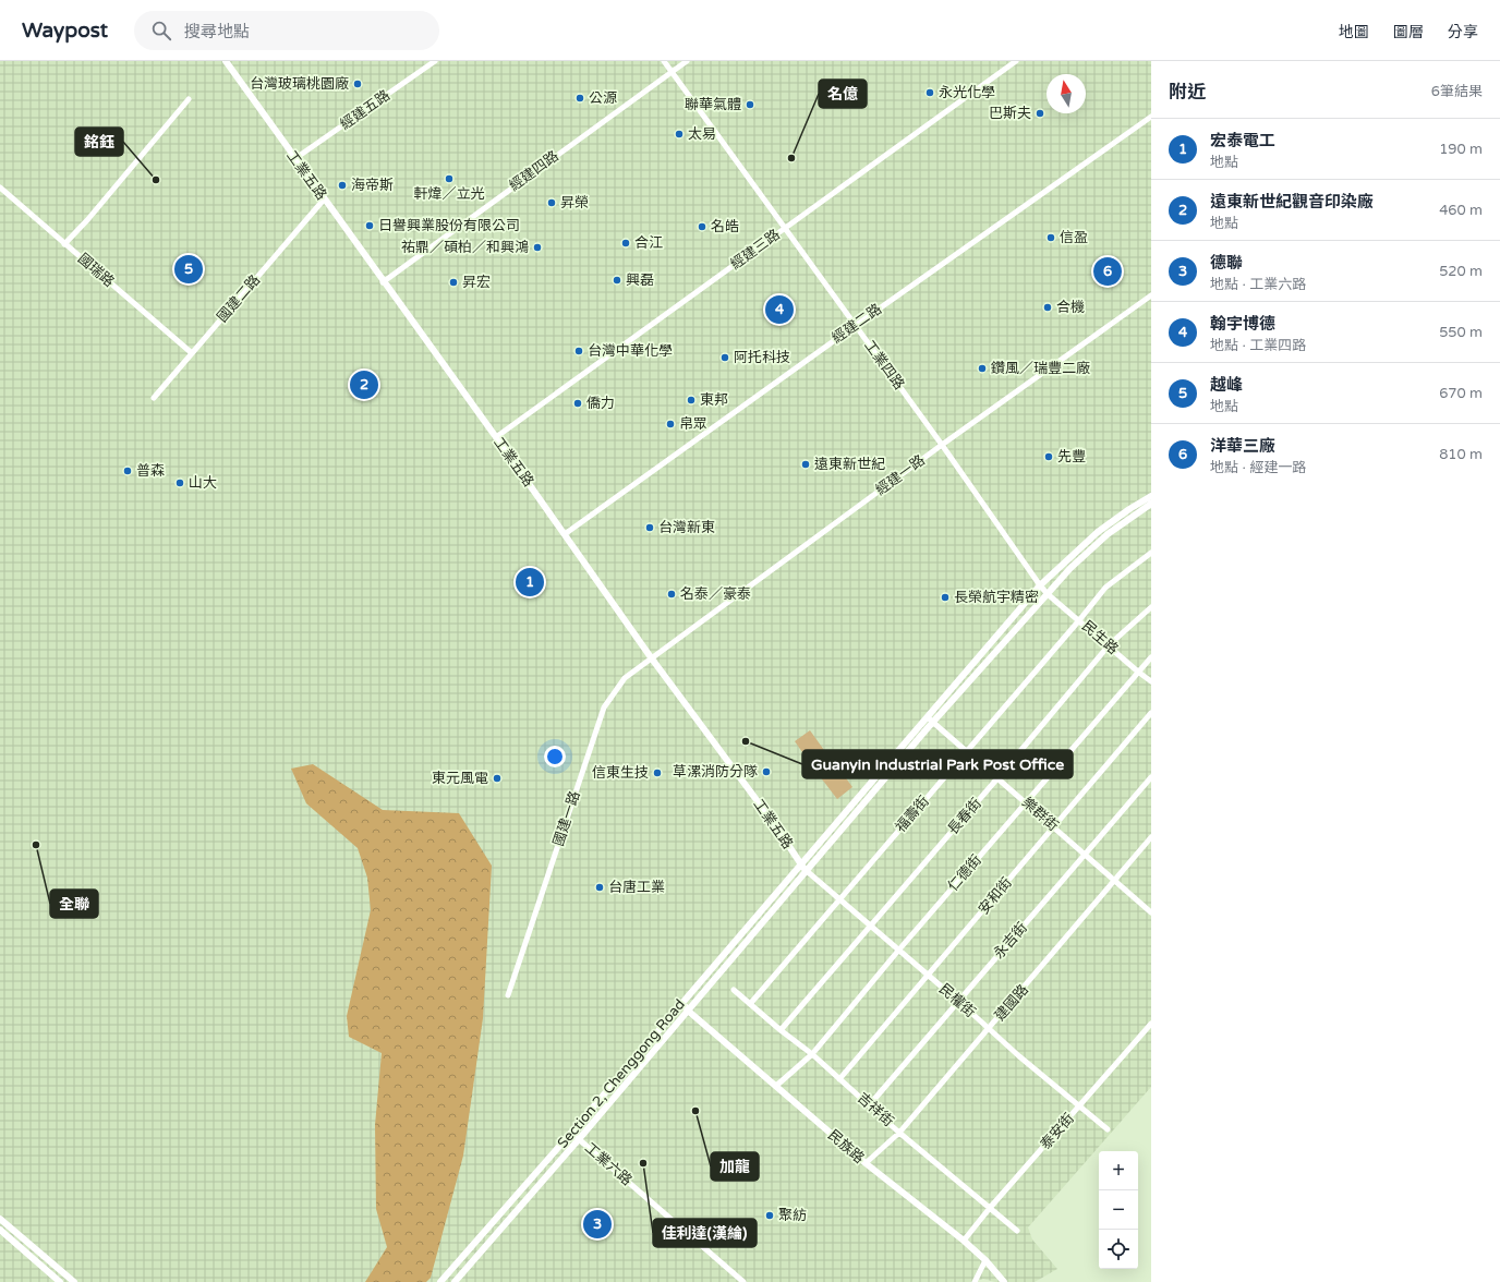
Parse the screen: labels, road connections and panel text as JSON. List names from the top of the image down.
{
  "streets": {
    "street": [
      "經建五路",
      "經建四路",
      "工業五路",
      "經建三路",
      "國瑞路",
      "國建二路",
      "經建二路",
      "工業四路",
      "經建一路",
      "民生路",
      "福壽街",
      "樂群街",
      "長春街",
      "國建一路",
      "仁德街",
      "安和街",
      "永吉街",
      "民權街",
      "建國路",
      "Section 2, Chenggong Road",
      "吉祥街",
      "泰安街",
      "民族路",
      "工業六路"
    ]
  },
  "crossings": [
    ["經建五路", "工業五路"],
    ["經建四路", "工業五路"],
    ["經建四路", "工業四路"],
    ["工業五路", "經建三路"],
    ["工業五路", "國建二路"],
    ["工業五路", "經建二路"],
    ["工業五路", "經建一路"],
    ["工業五路", "國建一路"],
    ["工業五路", "民權街"],
    ["工業五路", "Section 2, Chenggong Road"],
    ["經建三路", "工業四路"],
    ["國瑞路", "國建二路"],
    ["經建二路", "工業四路"],
    ["工業四路", "經建一路"],
    ["工業四路", "民生路"],
    ["工業四路", "Section 2, Chenggong Road"],
    ["經建一路", "國建一路"],
    ["民生路", "福壽街"],
    ["民生路", "長春街"],
    ["民生路", "仁德街"],
    ["民生路", "Section 2, Chenggong Road"],
    ["福壽街", "樂群街"],
    ["福壽街", "民權街"],
    ["福壽街", "吉祥街"],
    ["樂群街", "長春街"],
    ["樂群街", "仁德街"],
    ["樂群街", "安和街"],
    ["樂群街", "永吉街"],
    ["樂群街", "建國路"],
    ["樂群街", "Section 2, Chenggong Road"],
    ["長春街", "民權街"],
    ["長春街", "吉祥街"],
    ["仁德街", "民權街"],
    ["仁德街", "吉祥街"],
    ["仁德街", "民族路"],
    ["安和街", "民權街"],
    ["安和街", "吉祥街"],
    ["永吉街", "民權街"],
    ["永吉街", "吉祥街"],
    ["民權街", "建國路"],
    ["民權街", "Section 2, Chenggong Road"],
    ["民權街", "泰安街"],
    ["建國路", "吉祥街"],
    ["建國路", "民族路"],
    ["Section 2, Chenggong Road", "民族路"],
    ["Section 2, Chenggong Road", "工業六路"],
    ["吉祥街", "泰安街"],
    ["泰安街", "民族路"]
  ],
  "places": [
    "台灣玻璃桃園廠",
    "永光化學",
    "公源",
    "聯華氣體",
    "巴斯夫",
    "太易",
    "名億",
    "軒煒／立光",
    "銘鈺",
    "海帝斯",
    "昇榮",
    "日譽興業股份有限公司",
    "名皓",
    "信盈",
    "合江",
    "祐鼎／碩柏／和興鴻",
    "興磊",
    "昇宏",
    "合機",
    "台灣中華化學",
    "阿托科技",
    "鑽風／瑞豐二廠",
    "東邦",
    "僑力",
    "帛眾",
    "先豐",
    "遠東新世紀",
    "普森",
    "山大",
    "台灣新東",
    "名泰／豪泰",
    "長榮航宇精密",
    "Guanyin Industrial Park Post Office",
    "草漯消防分隊",
    "信東生技",
    "東元風電",
    "全聯",
    "台唐工業",
    "加龍",
    "佳利達(漢綸)",
    "聚紡"
  ],
  "north": "top",
  "page": {
    "header": "Waypost",
    "search": "搜尋地點",
    "nav": ["地圖", "圖層", "分享"],
    "heading": ["附近", "6筆結果"],
    "list": [
      {
        "mark": "1",
        "name": "宏泰電工",
        "note": "地點",
        "value": "190 m"
      },
      {
        "mark": "2",
        "name": "遠東新世紀觀音印染廠",
        "note": "地點",
        "value": "460 m"
      },
      {
        "mark": "3",
        "name": "德聯",
        "note": "地點 · 工業六路",
        "value": "520 m"
      },
      {
        "mark": "4",
        "name": "翰宇博德",
        "note": "地點 · 工業四路",
        "value": "550 m"
      },
      {
        "mark": "5",
        "name": "越峰",
        "note": "地點",
        "value": "670 m"
      },
      {
        "mark": "6",
        "name": "洋華三廠",
        "note": "地點 · 經建一路",
        "value": "810 m"
      }
    ],
    "pins": [
      "5",
      "6",
      "4",
      "2",
      "1",
      "3"
    ],
    "map_buttons": ["+", "−"]
  }
}
